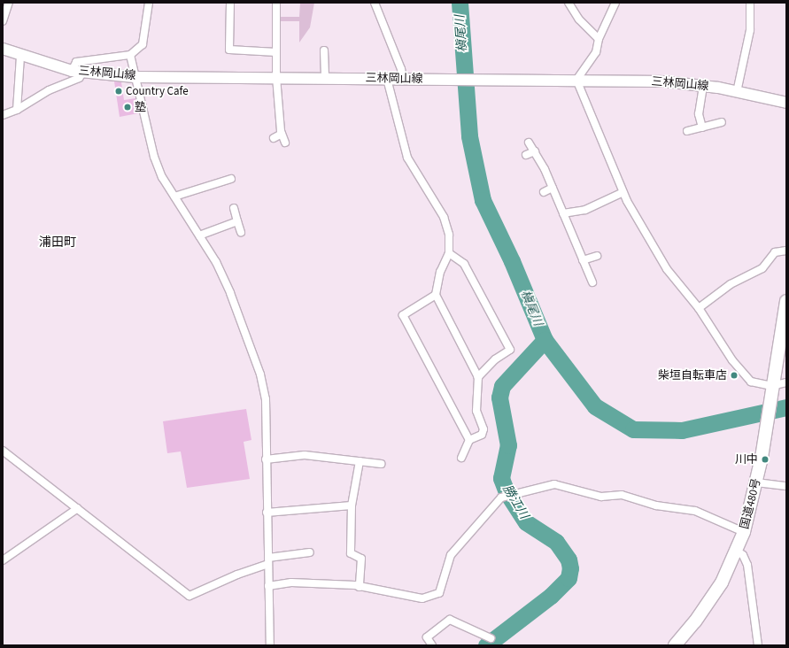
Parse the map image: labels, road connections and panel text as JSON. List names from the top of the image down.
{
  "streets": {
    "highway": ["国道480号"],
    "main road": ["三林岡山線"]
  },
  "districts": ["浦田町"],
  "water": ["槇尾川", "勝江川"],
  "places": [
    "Country Cafe",
    "塾",
    "柴垣自転車店",
    "川中"
  ]
}
